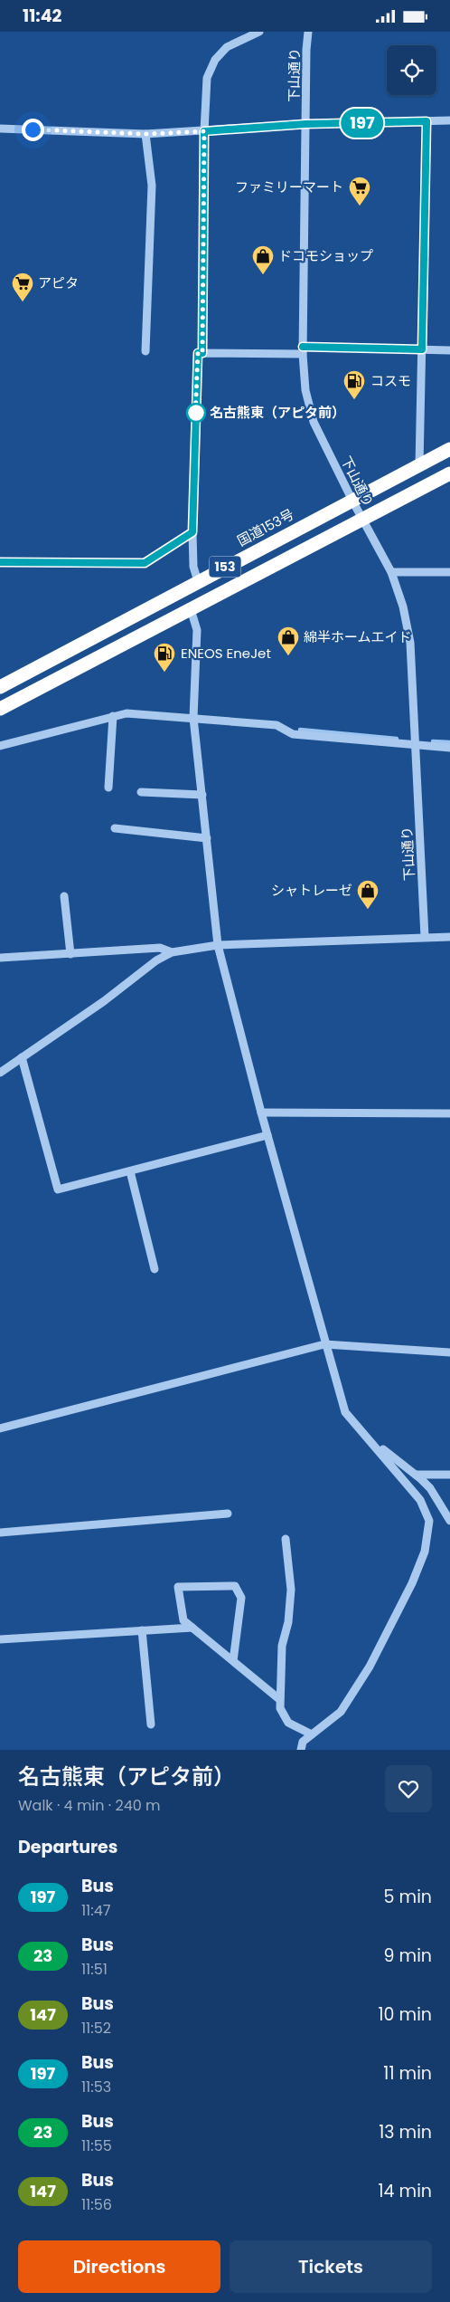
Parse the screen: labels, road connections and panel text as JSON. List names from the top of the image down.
{
  "streets": {
    "highway": ["国道153号", "153"],
    "street": ["下山通り"]
  },
  "crossings": [
    ["下山通り", "国道153号"],
    ["下山通り", "153"]
  ],
  "places": {
    "supermarket": ["ファミリーマート", "アピタ"],
    "shop": ["ドコモショップ", "綿半ホームエイド", "シャトレーゼ"],
    "fuel station": ["コスモ", "ENEOS EneJet"],
    "other": ["名古熊東（アピタ前）"]
  },
  "lines": ["bus line 197"],
  "page": {
    "status": "11:42",
    "on_map": "197",
    "heading": [
      ["名古熊東（アピタ前）", "Walk · 4 min · 240 m"],
      "Departures"
    ],
    "list": [
      {
        "mark": "197",
        "name": "Bus",
        "note": "11:47",
        "value": "5 min"
      },
      {
        "mark": "23",
        "name": "Bus",
        "note": "11:51",
        "value": "9 min"
      },
      {
        "mark": "147",
        "name": "Bus",
        "note": "11:52",
        "value": "10 min"
      },
      {
        "mark": "197",
        "name": "Bus",
        "note": "11:53",
        "value": "11 min"
      },
      {
        "mark": "23",
        "name": "Bus",
        "note": "11:55",
        "value": "13 min"
      },
      {
        "mark": "147",
        "name": "Bus",
        "note": "11:56",
        "value": "14 min"
      }
    ],
    "buttons": ["Directions", "Tickets"]
  }
}
